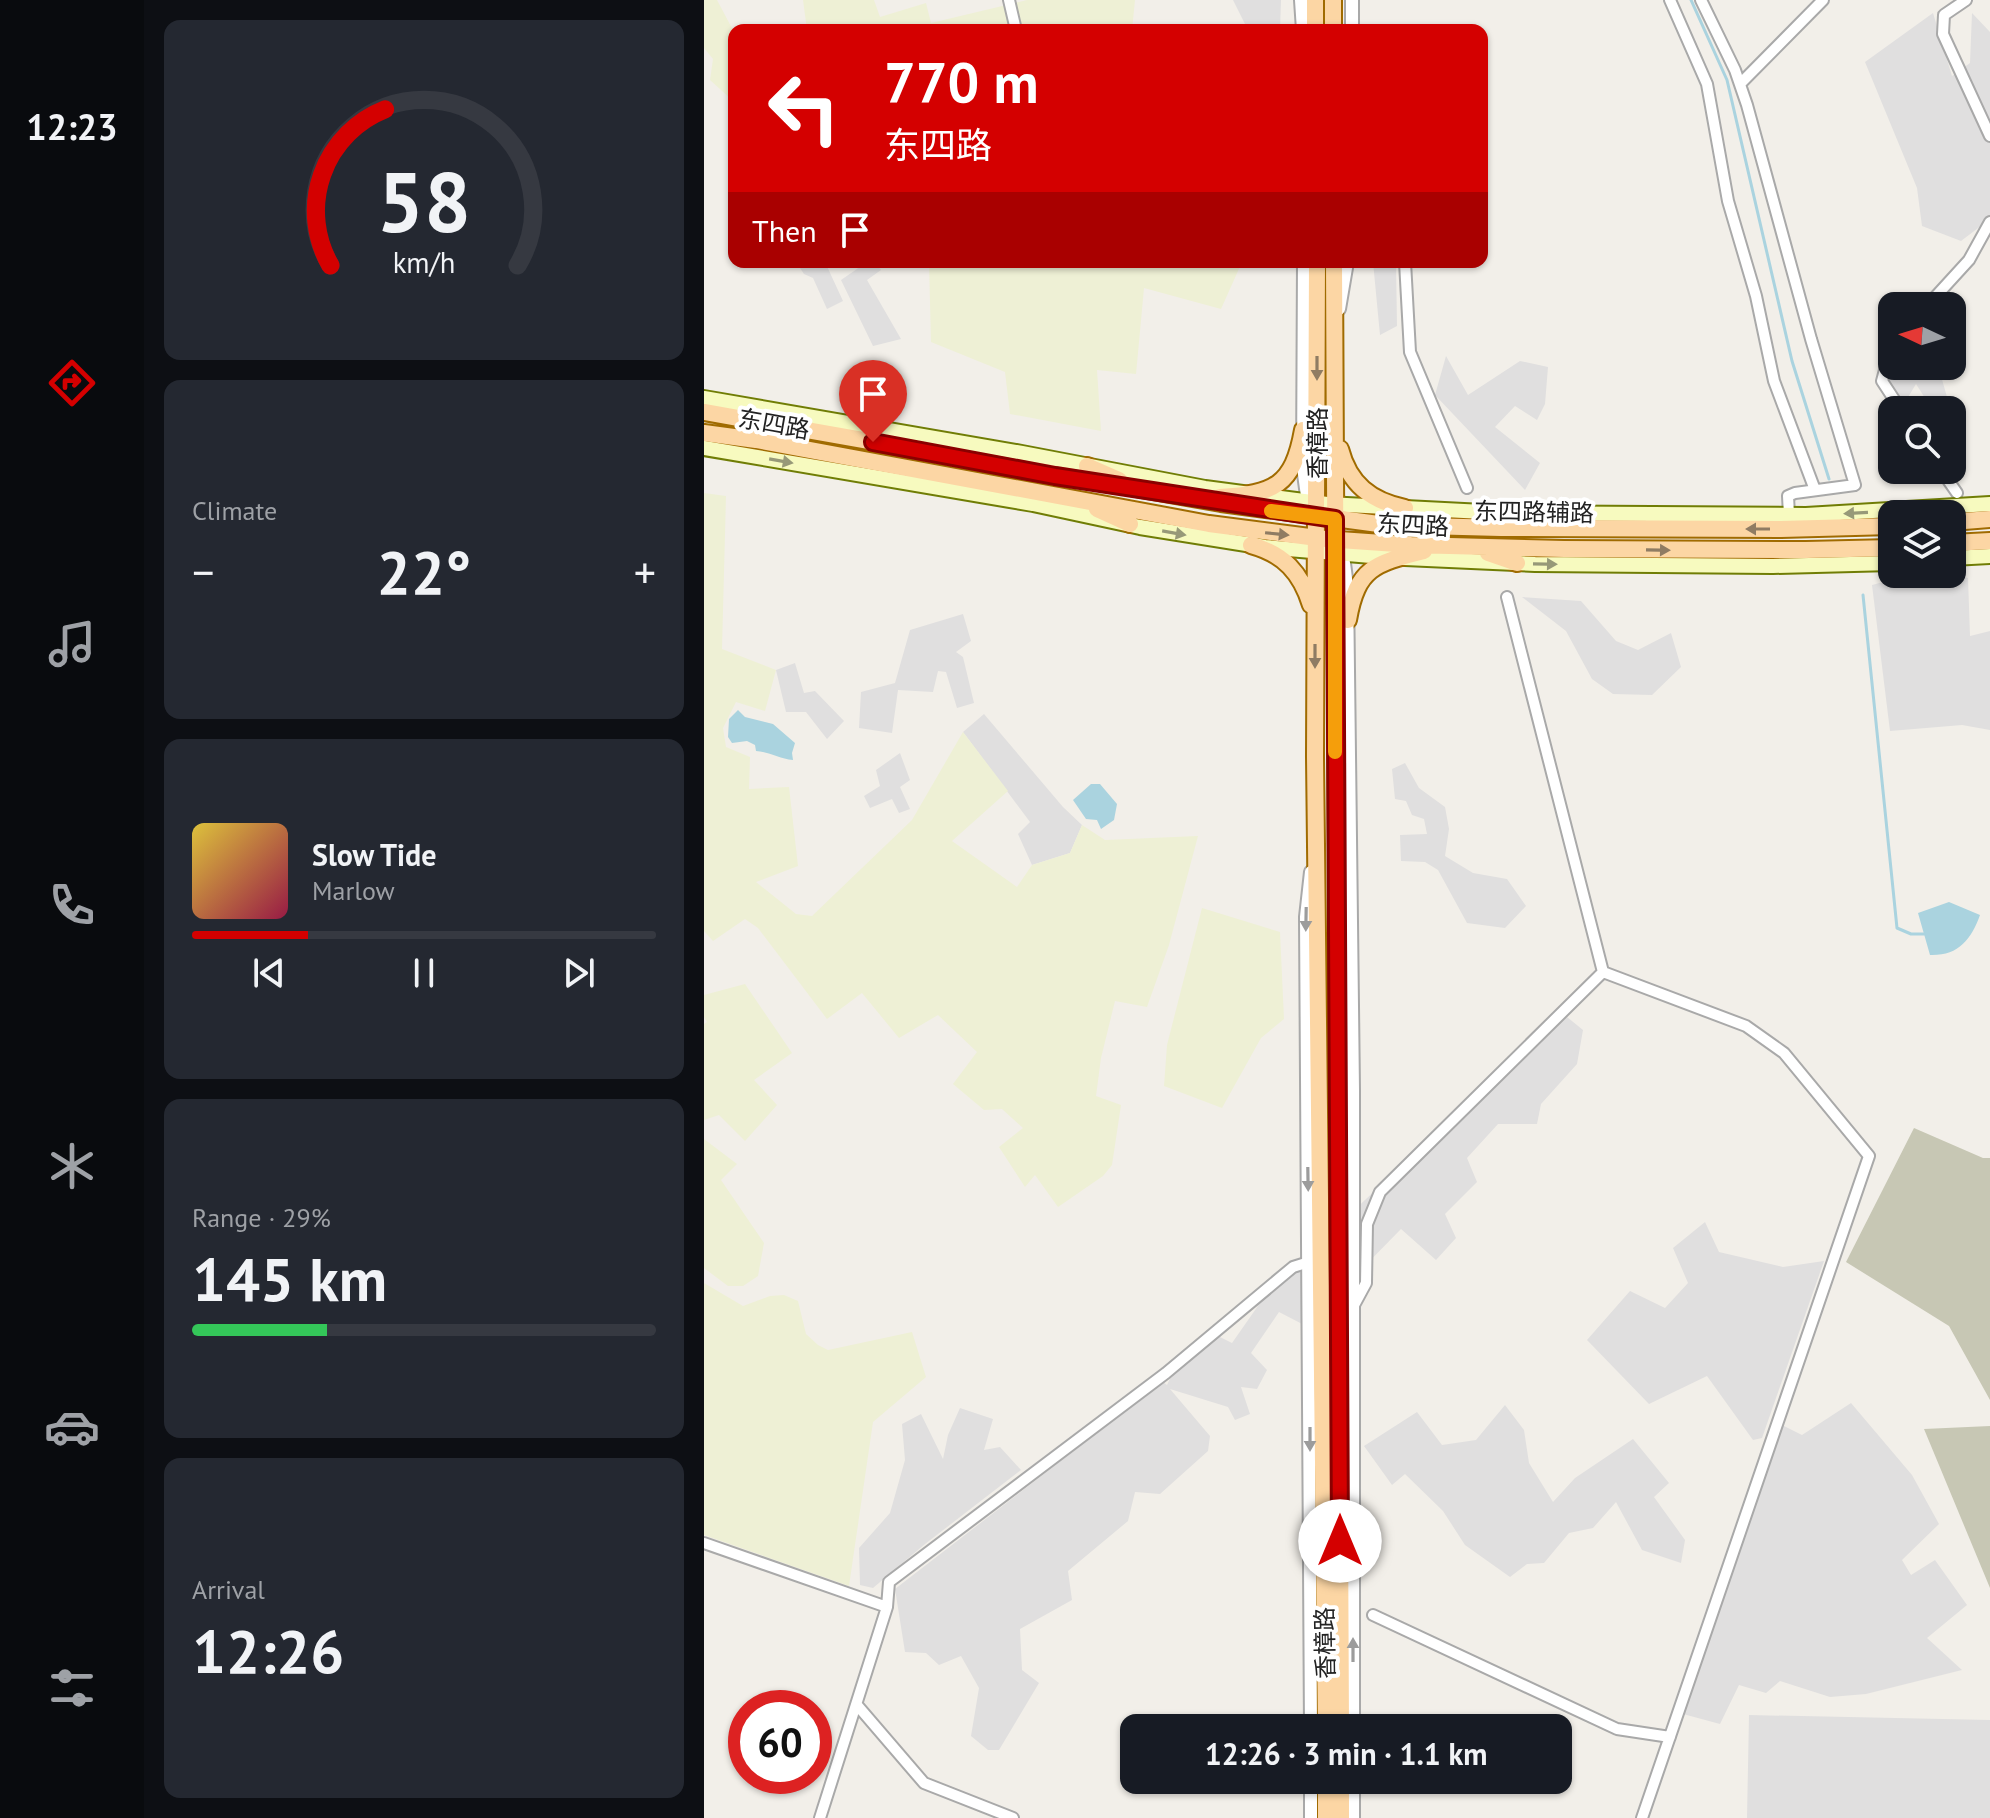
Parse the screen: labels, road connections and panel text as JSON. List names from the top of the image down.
{
  "streets": {
    "main road": ["东四路", "香樟路", "东四路辅路"]
  },
  "crossings": [
    ["东四路", "香樟路"],
    ["东四路", "东四路辅路"],
    ["香樟路", "东四路辅路"]
  ],
  "north": "left",
  "page": {
    "tabs": "12:23",
    "turn": ["770 m", "东四路"],
    "then": "Then",
    "tile": [
      "Climate",
      ["Range · 29%", "145 km"],
      ["Arrival", "12:26"]
    ],
    "heat": ["−", "22°", "+"],
    "song": ["Slow Tide", "Marlow"],
    "limit": "60",
    "trip": "12:26 · 3 min · 1.1 km",
    "gauge": ["58", "km/h"]
  }
}
